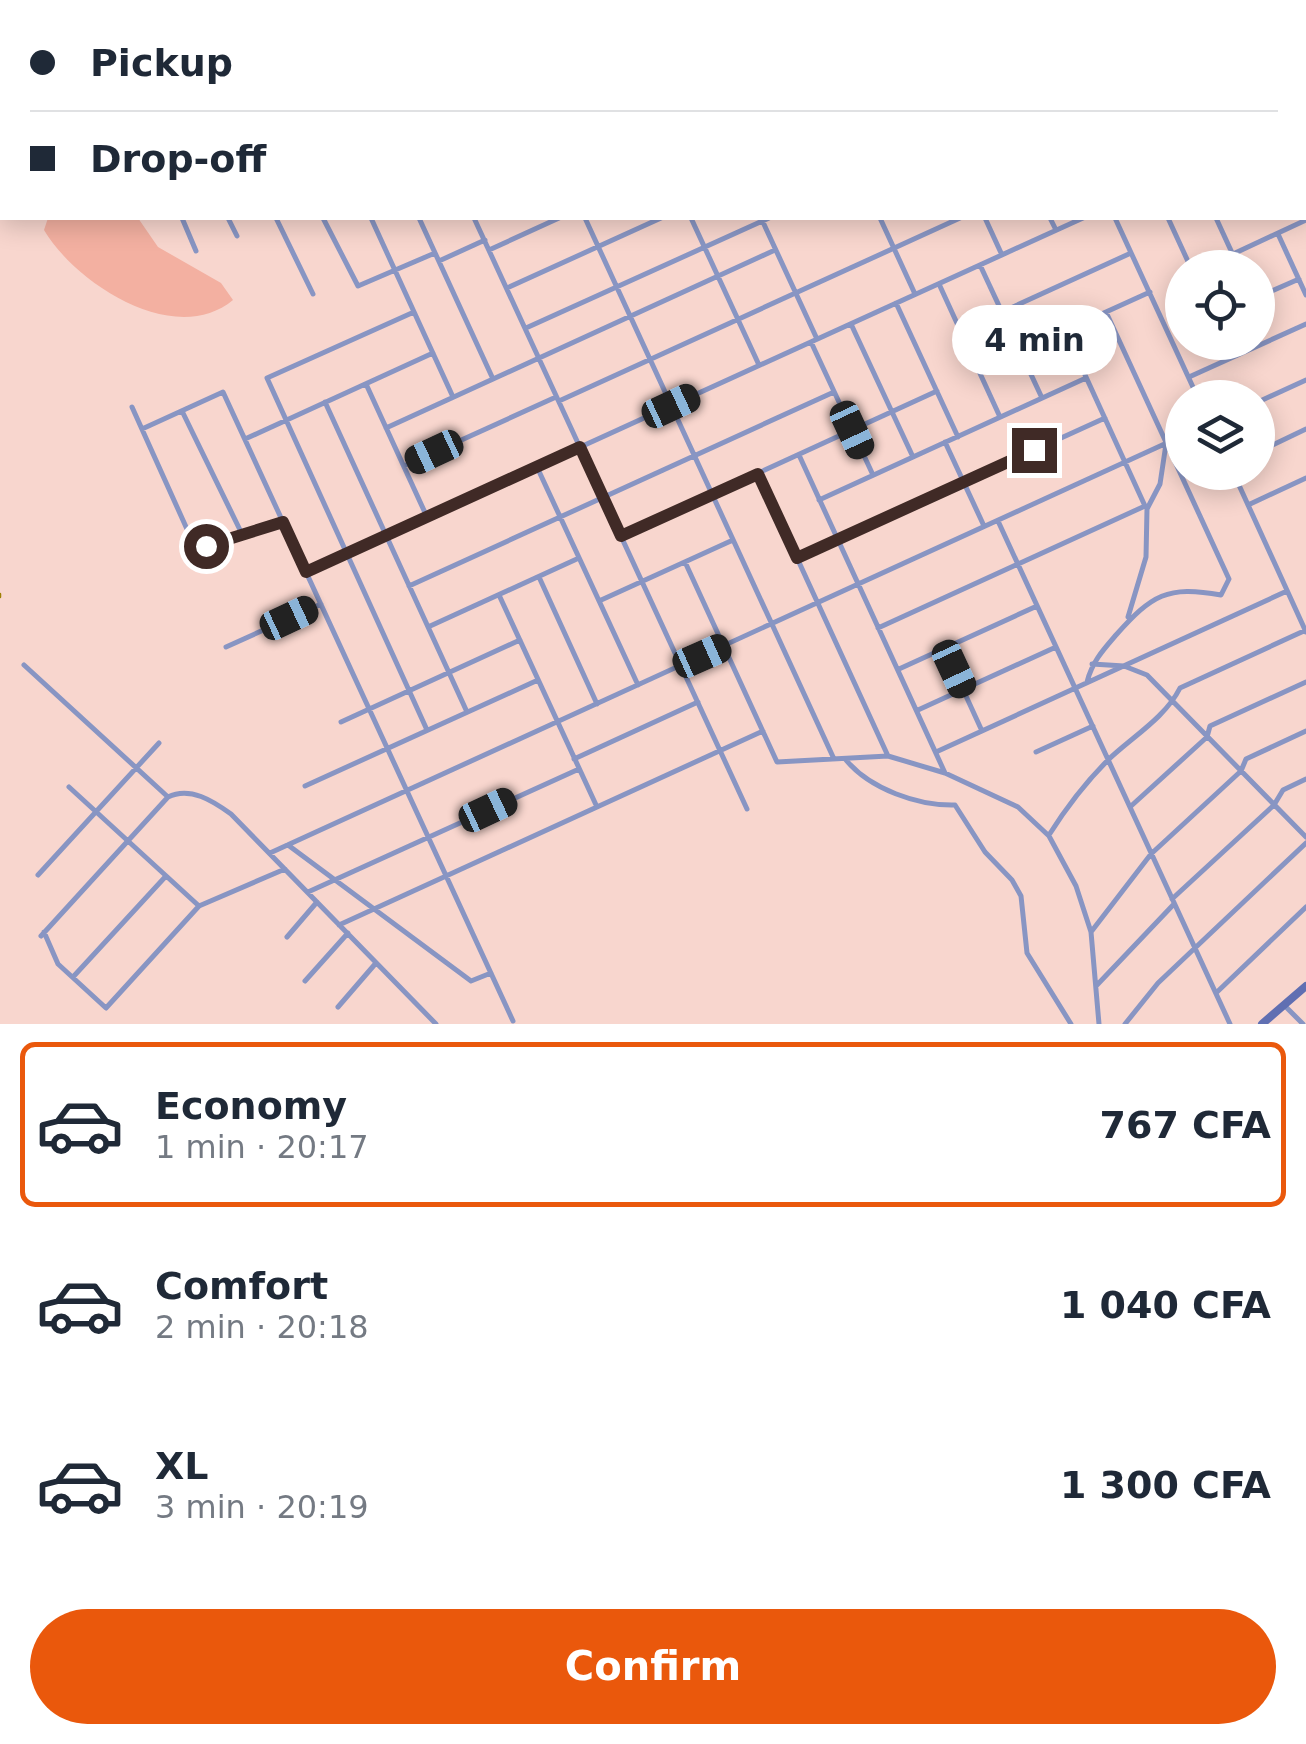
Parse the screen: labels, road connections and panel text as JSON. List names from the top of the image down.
{
  "page": {
    "banner": ["Pickup", "Drop-off"],
    "bubble": "4 min",
    "list": [
      {
        "name": "Economy",
        "note": "1 min · 20:17",
        "value": "767 CFA"
      },
      {
        "name": "Comfort",
        "note": "2 min · 20:18",
        "value": "1 040 CFA"
      },
      {
        "name": "XL",
        "note": "3 min · 20:19",
        "value": "1 300 CFA"
      }
    ],
    "buttons": "Confirm"
  }
}
